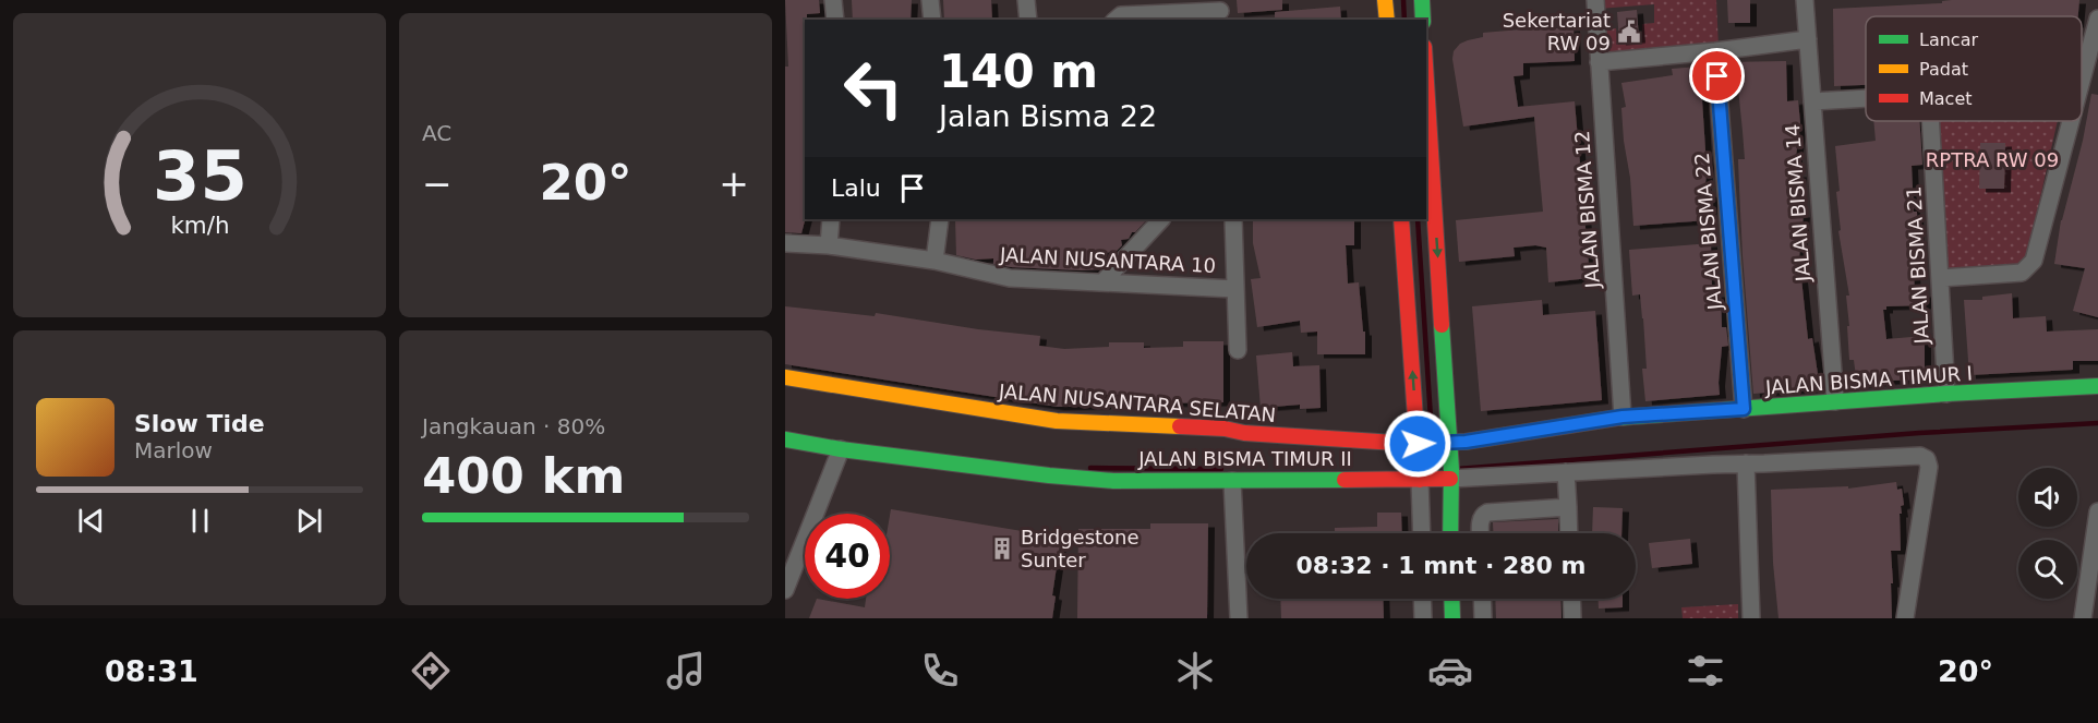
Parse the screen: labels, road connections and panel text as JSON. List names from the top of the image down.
{
  "streets": {
    "street": [
      "JALAN BISMA 14",
      "JALAN BISMA 12",
      "JALAN BISMA 22",
      "JALAN NUSANTARA 10",
      "JALAN BISMA 21",
      "JALAN BISMA TIMUR I",
      "JALAN NUSANTARA SELATAN",
      "JALAN BISMA TIMUR II"
    ]
  },
  "crossings": [
    ["JALAN BISMA 14", "JALAN BISMA TIMUR I"],
    ["JALAN BISMA 12", "JALAN BISMA TIMUR I"],
    ["JALAN BISMA 22", "JALAN BISMA TIMUR I"],
    ["JALAN BISMA 21", "JALAN BISMA TIMUR I"],
    ["JALAN BISMA TIMUR I", "JALAN NUSANTARA SELATAN"]
  ],
  "parks": ["RPTRA RW 09"],
  "places": {
    "public building": ["Sekertariat RW 09"],
    "building": ["Bridgestone Sunter"]
  },
  "legend": ["Lancar", "Padat", "Macet"],
  "page": {
    "tile": [
      "AC",
      ["Jangkauan · 80%", "400 km"]
    ],
    "turn": ["140 m", "Jalan Bisma 22"],
    "heat": ["−", "20°", "+"],
    "then": "Lalu",
    "song": ["Slow Tide", "Marlow"],
    "limit": "40",
    "trip": "08:32 · 1 mnt · 280 m",
    "tabs": ["08:31", "20°"],
    "gauge": ["35", "km/h"]
  }
}
